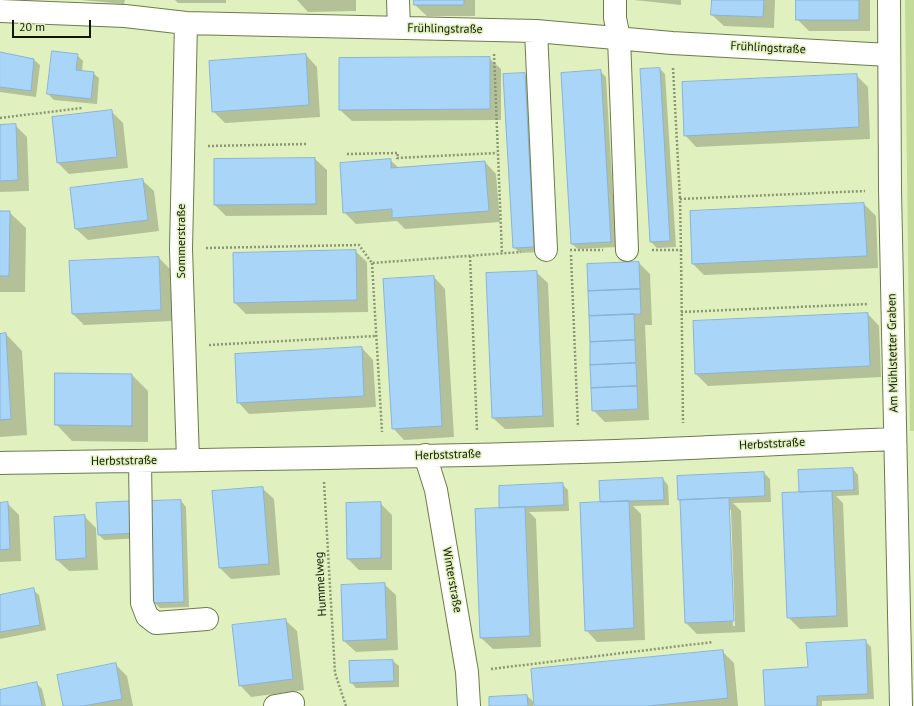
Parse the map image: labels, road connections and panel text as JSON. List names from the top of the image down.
{
  "streets": {
    "street": [
      "Frühlingstraße",
      "Sommerstraße",
      "Am Mühlstetter Graben",
      "Herbststraße",
      "Winterstraße"
    ],
    "path": ["Hummelweg"]
  },
  "crossings": [
    ["Frühlingstraße", "Sommerstraße"],
    ["Frühlingstraße", "Am Mühlstetter Graben"],
    ["Sommerstraße", "Herbststraße"],
    ["Am Mühlstetter Graben", "Herbststraße"],
    ["Herbststraße", "Winterstraße"],
    ["Herbststraße", "Hummelweg"]
  ],
  "scale_bar": "20 m"
}
